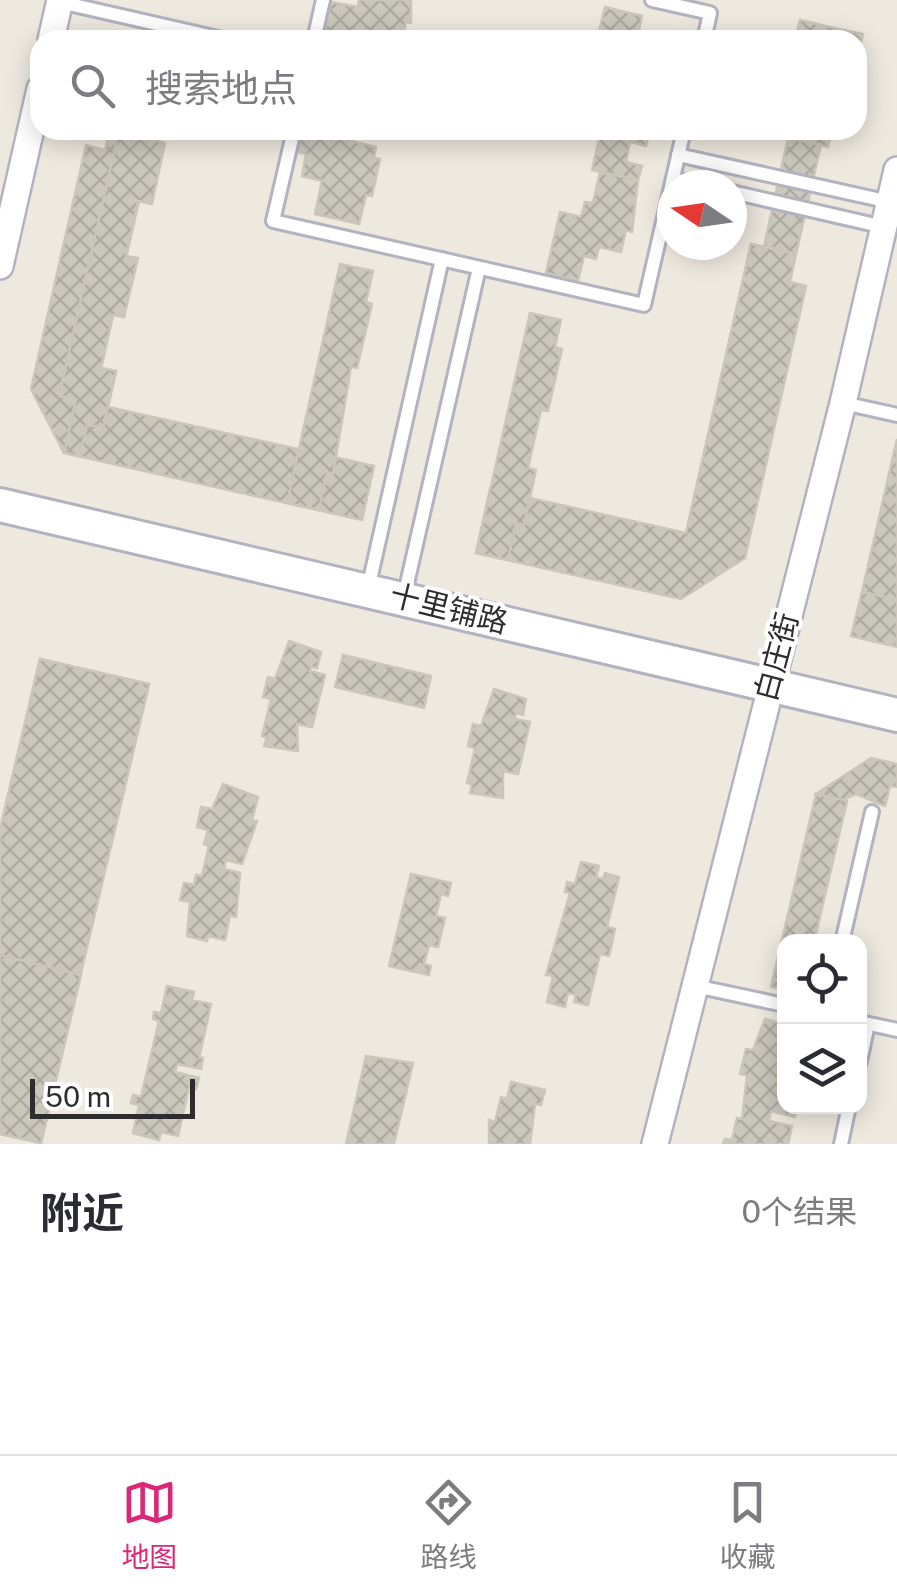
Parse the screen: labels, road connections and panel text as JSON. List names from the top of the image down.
{
  "streets": {
    "street": ["十里铺路", "白庄街"]
  },
  "crossings": [
    ["十里铺路", "白庄街"]
  ],
  "scale_bar": "50 m",
  "north": "left",
  "page": {
    "search": "搜索地点",
    "scale": "50 m",
    "heading": ["附近", "0个结果"],
    "nav": ["地图", "路线", "收藏"]
  }
}
